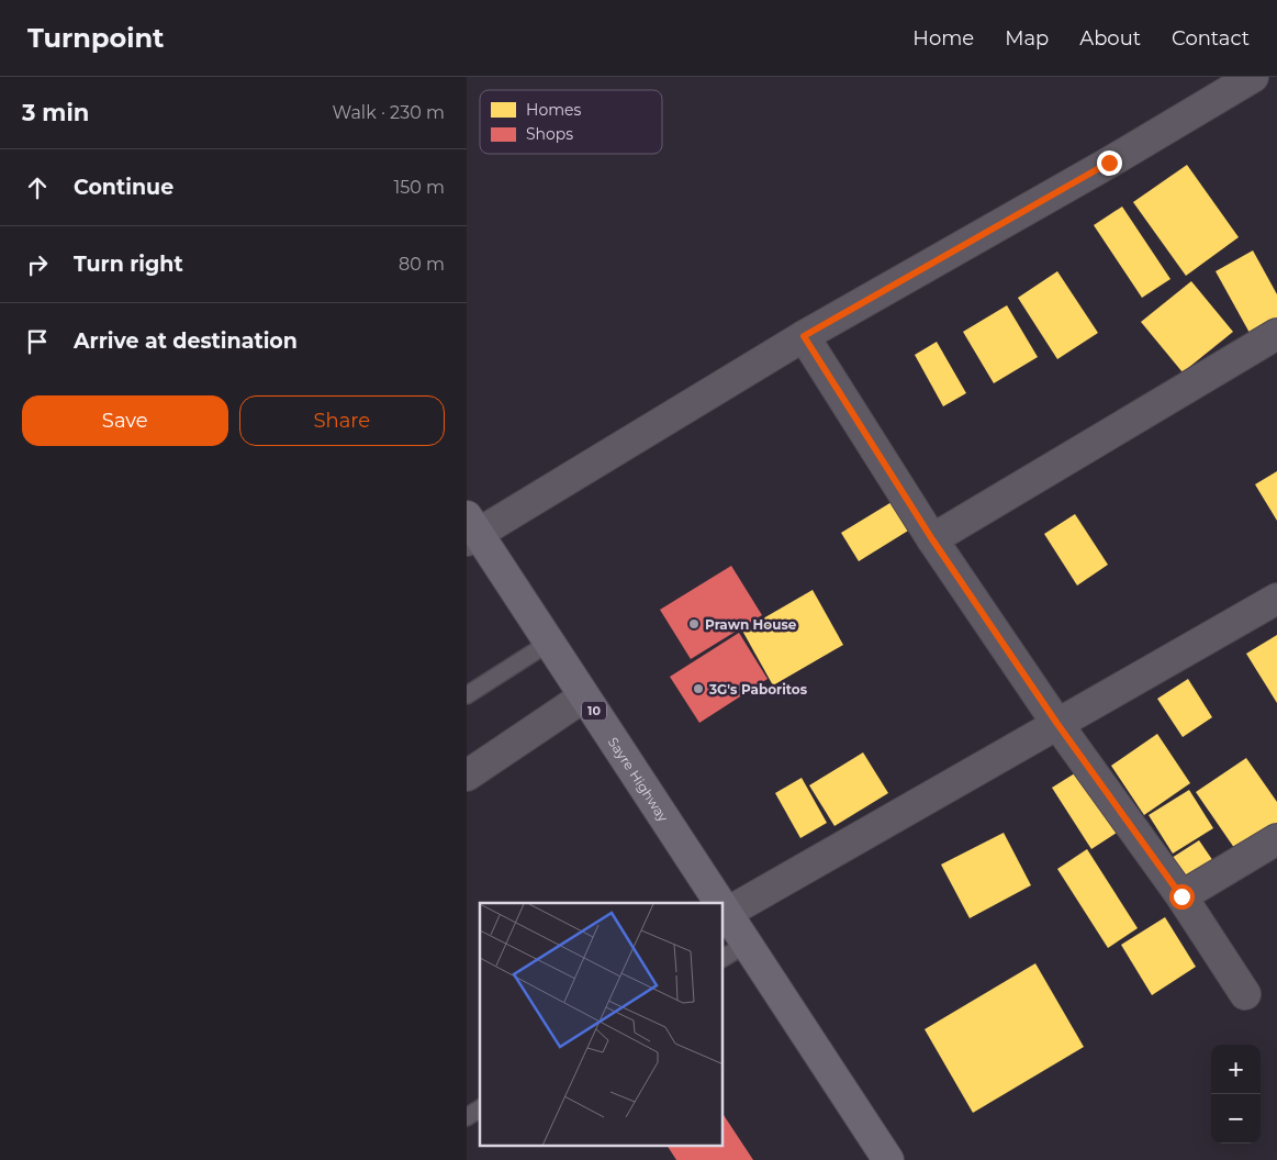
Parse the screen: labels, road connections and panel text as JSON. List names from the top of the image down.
{
  "streets": {
    "highway": ["10", "Sayre Highway"]
  },
  "places": ["Prawn House", "3G's Paboritos"],
  "legend": ["Homes", "Shops"],
  "page": {
    "header": "Turnpoint",
    "nav": [
      "Home",
      "Map",
      "About",
      "Contact"
    ],
    "heading": ["3 min", "Walk · 230 m"],
    "list": [
      ["Continue", "150 m"],
      ["Turn right", "80 m"],
      "Arrive at destination"
    ],
    "buttons": ["Save", "Share"],
    "map_buttons": ["+", "−"]
  }
}
